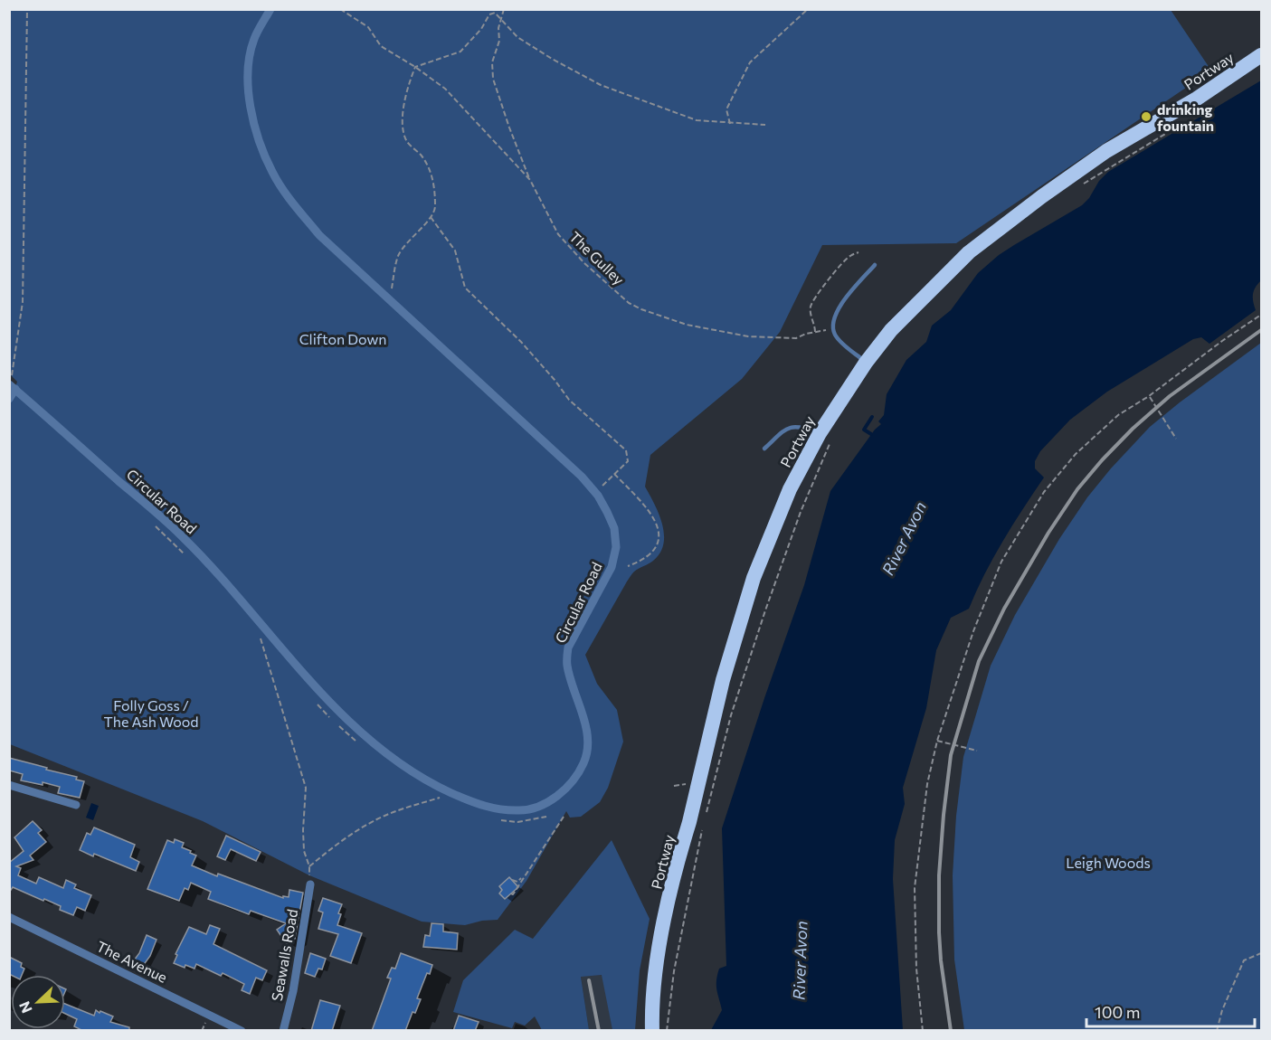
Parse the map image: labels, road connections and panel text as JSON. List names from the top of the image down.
{
  "streets": {
    "highway": ["Portway"],
    "street": ["Circular Road", "Seawalls Road", "The Avenue"],
    "path": ["The Gulley"]
  },
  "water": ["River Avon"],
  "parks": ["Clifton Down", "Folly Goss / The Ash Wood", "Leigh Woods"],
  "places": ["drinking fountain"],
  "scale_bar": "100 m",
  "north": "bottom left"
}
